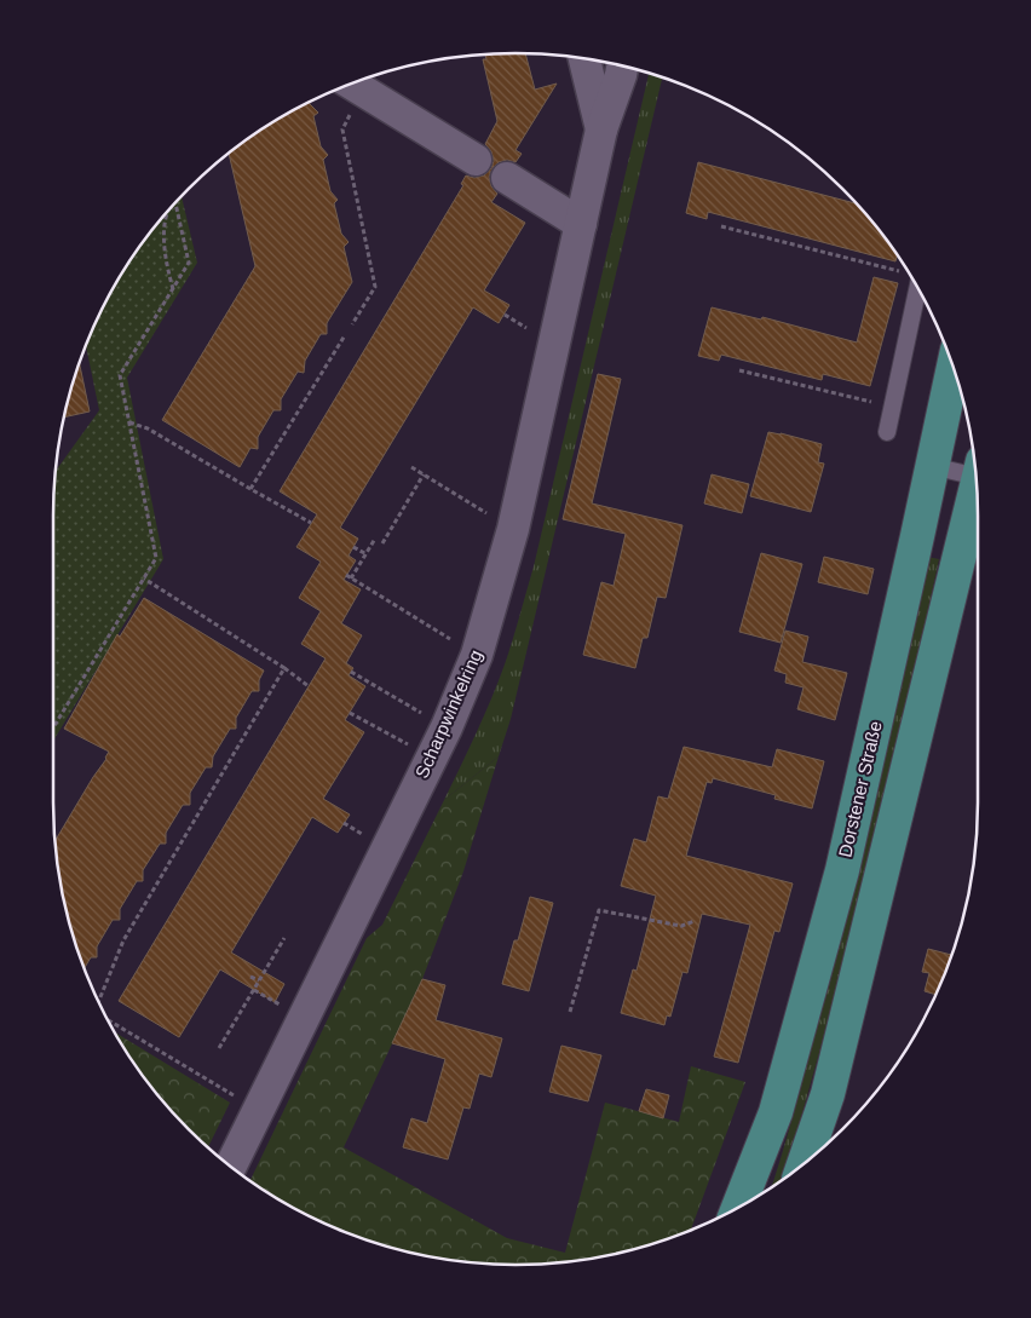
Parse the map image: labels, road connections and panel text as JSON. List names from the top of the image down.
{
  "streets": {
    "main road": ["Dorstener Straße"],
    "street": ["Scharpwinkelring"]
  }
}
